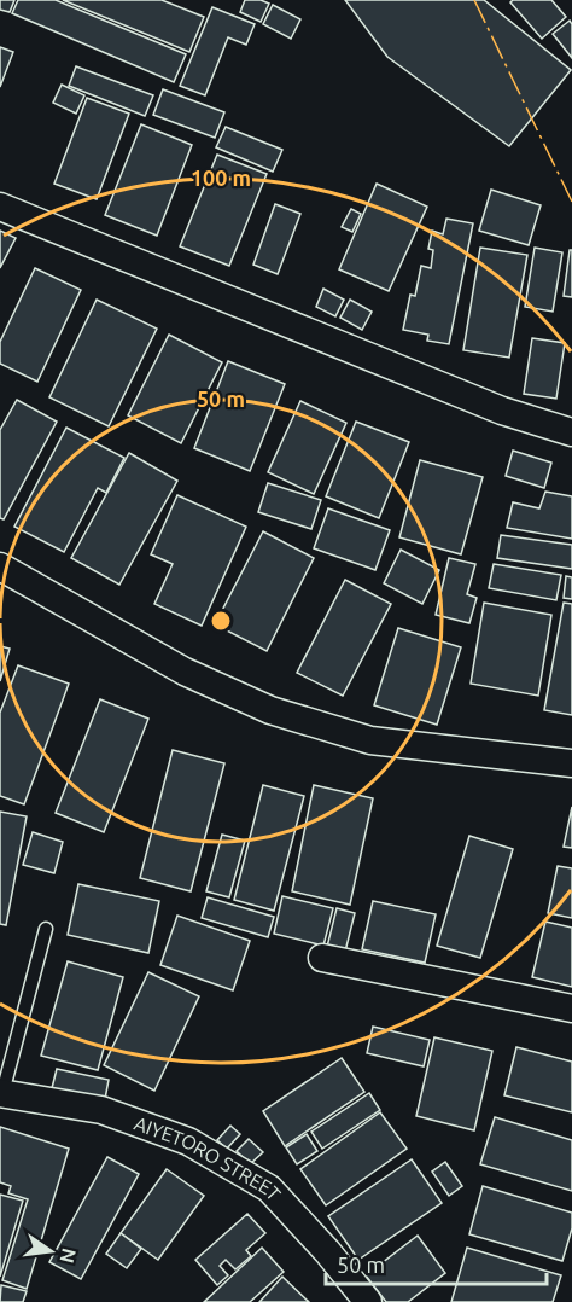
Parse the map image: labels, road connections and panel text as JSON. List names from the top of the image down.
{
  "streets": {
    "street": ["AIYETORO STREET"]
  },
  "scale_bar": "50 m",
  "north": "right",
  "rings": ["100 m", "50 m"]
}
